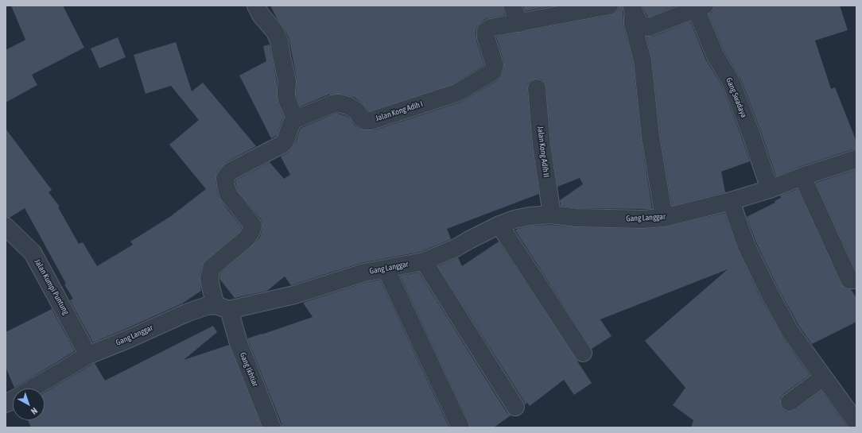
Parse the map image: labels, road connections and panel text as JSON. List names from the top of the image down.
{
  "streets": {
    "street": [
      "Gang Swadaya",
      "Jalan Kong Adih I",
      "Jalan Kong Adih II",
      "Gang Langgar",
      "Jalan Kumpi Puntung",
      "Gang Ikhtiar"
    ]
  },
  "crossings": [
    ["Gang Swadaya", "Gang Langgar"],
    ["Jalan Kong Adih II", "Gang Langgar"],
    ["Gang Langgar", "Jalan Kumpi Puntung"],
    ["Gang Langgar", "Gang Ikhtiar"]
  ],
  "north": "bottom right"
}
